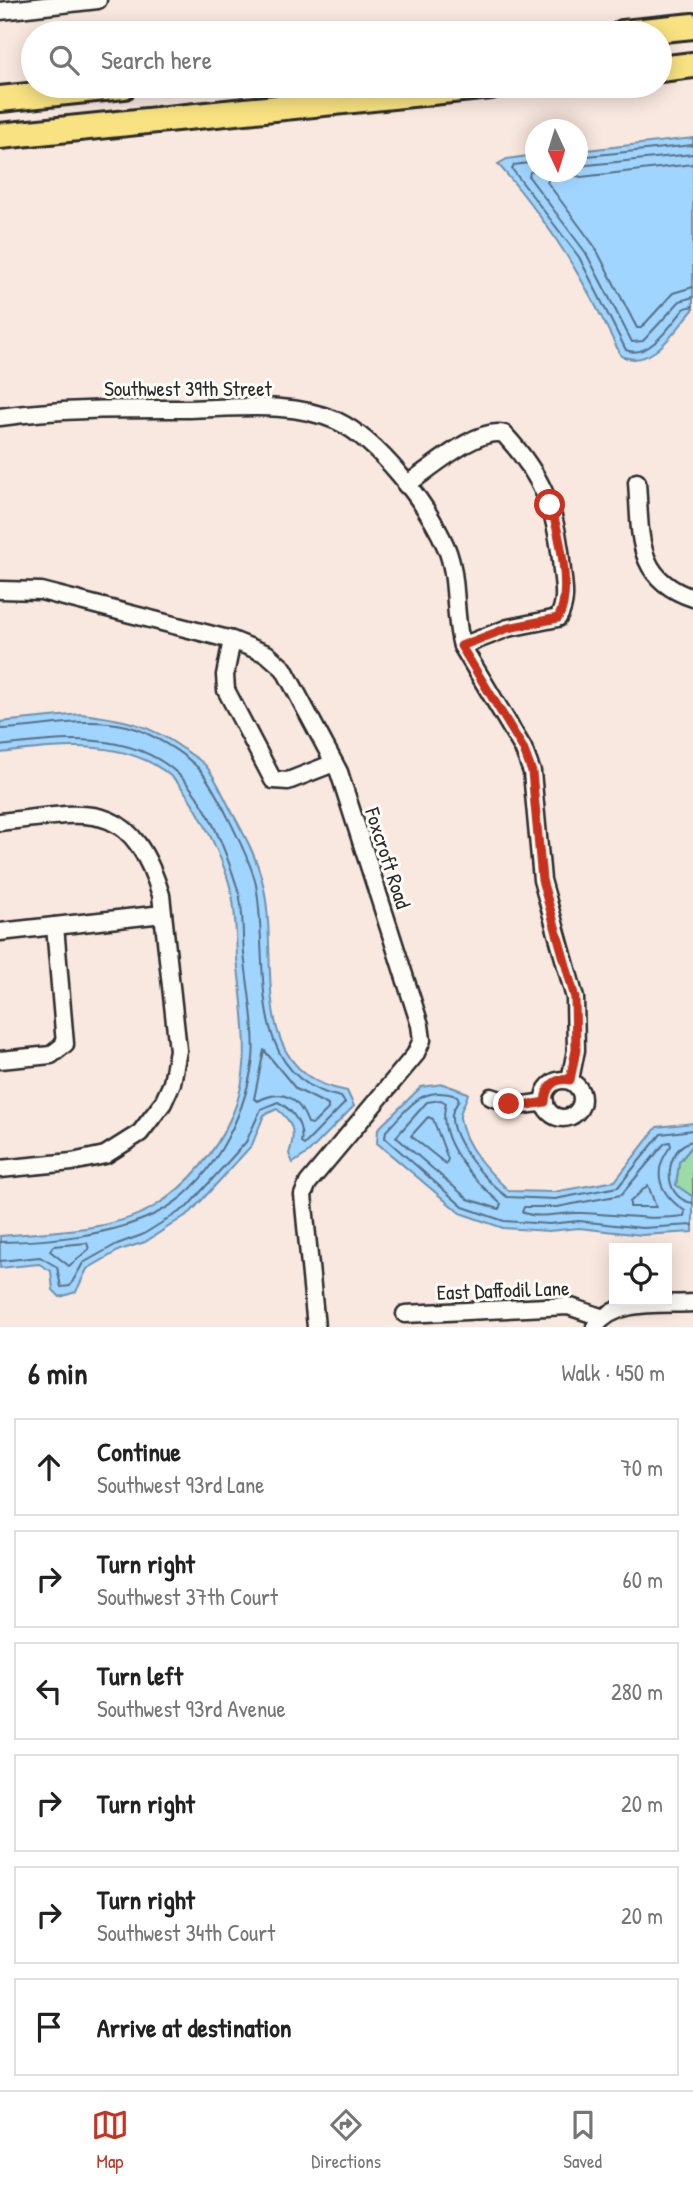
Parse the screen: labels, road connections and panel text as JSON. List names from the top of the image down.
{
  "streets": {
    "street": ["Southwest 39th Street", "Foxcroft Road", "East Daffodil Lane"]
  },
  "north": "bottom",
  "page": {
    "search": "Search here",
    "heading": ["6 min", "Walk · 450 m"],
    "list": [
      ["Continue", "Southwest 93rd Lane", "70 m"],
      ["Turn right", "Southwest 37th Court", "60 m"],
      ["Turn left", "Southwest 93rd Avenue", "280 m"],
      ["Turn right", "20 m"],
      ["Turn right", "Southwest 34th Court", "20 m"],
      "Arrive at destination"
    ],
    "nav": ["Map", "Directions", "Saved"]
  }
}
